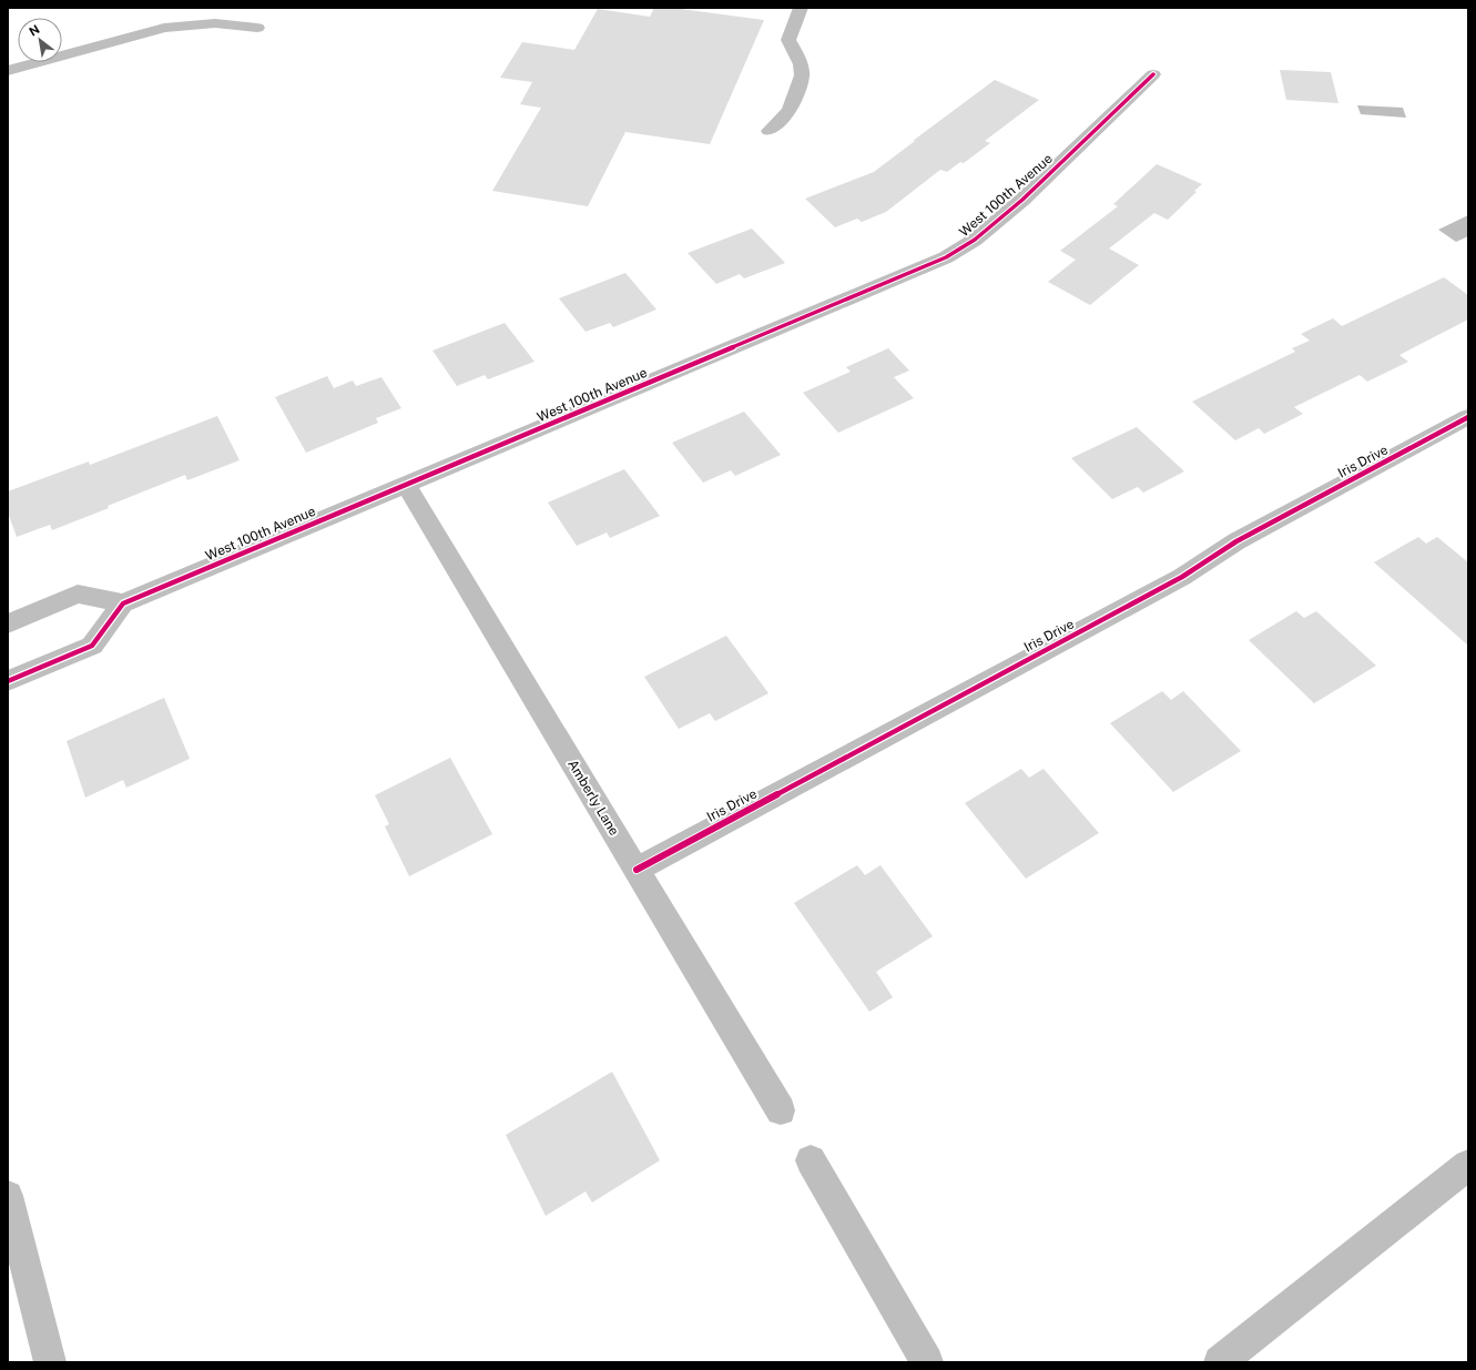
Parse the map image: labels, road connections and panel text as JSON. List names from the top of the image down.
{
  "streets": {
    "street": ["West 100th Avenue", "Iris Drive", "Amberly Lane"]
  },
  "crossings": [
    ["West 100th Avenue", "Amberly Lane"],
    ["Iris Drive", "Amberly Lane"]
  ],
  "north": "top left"
}
